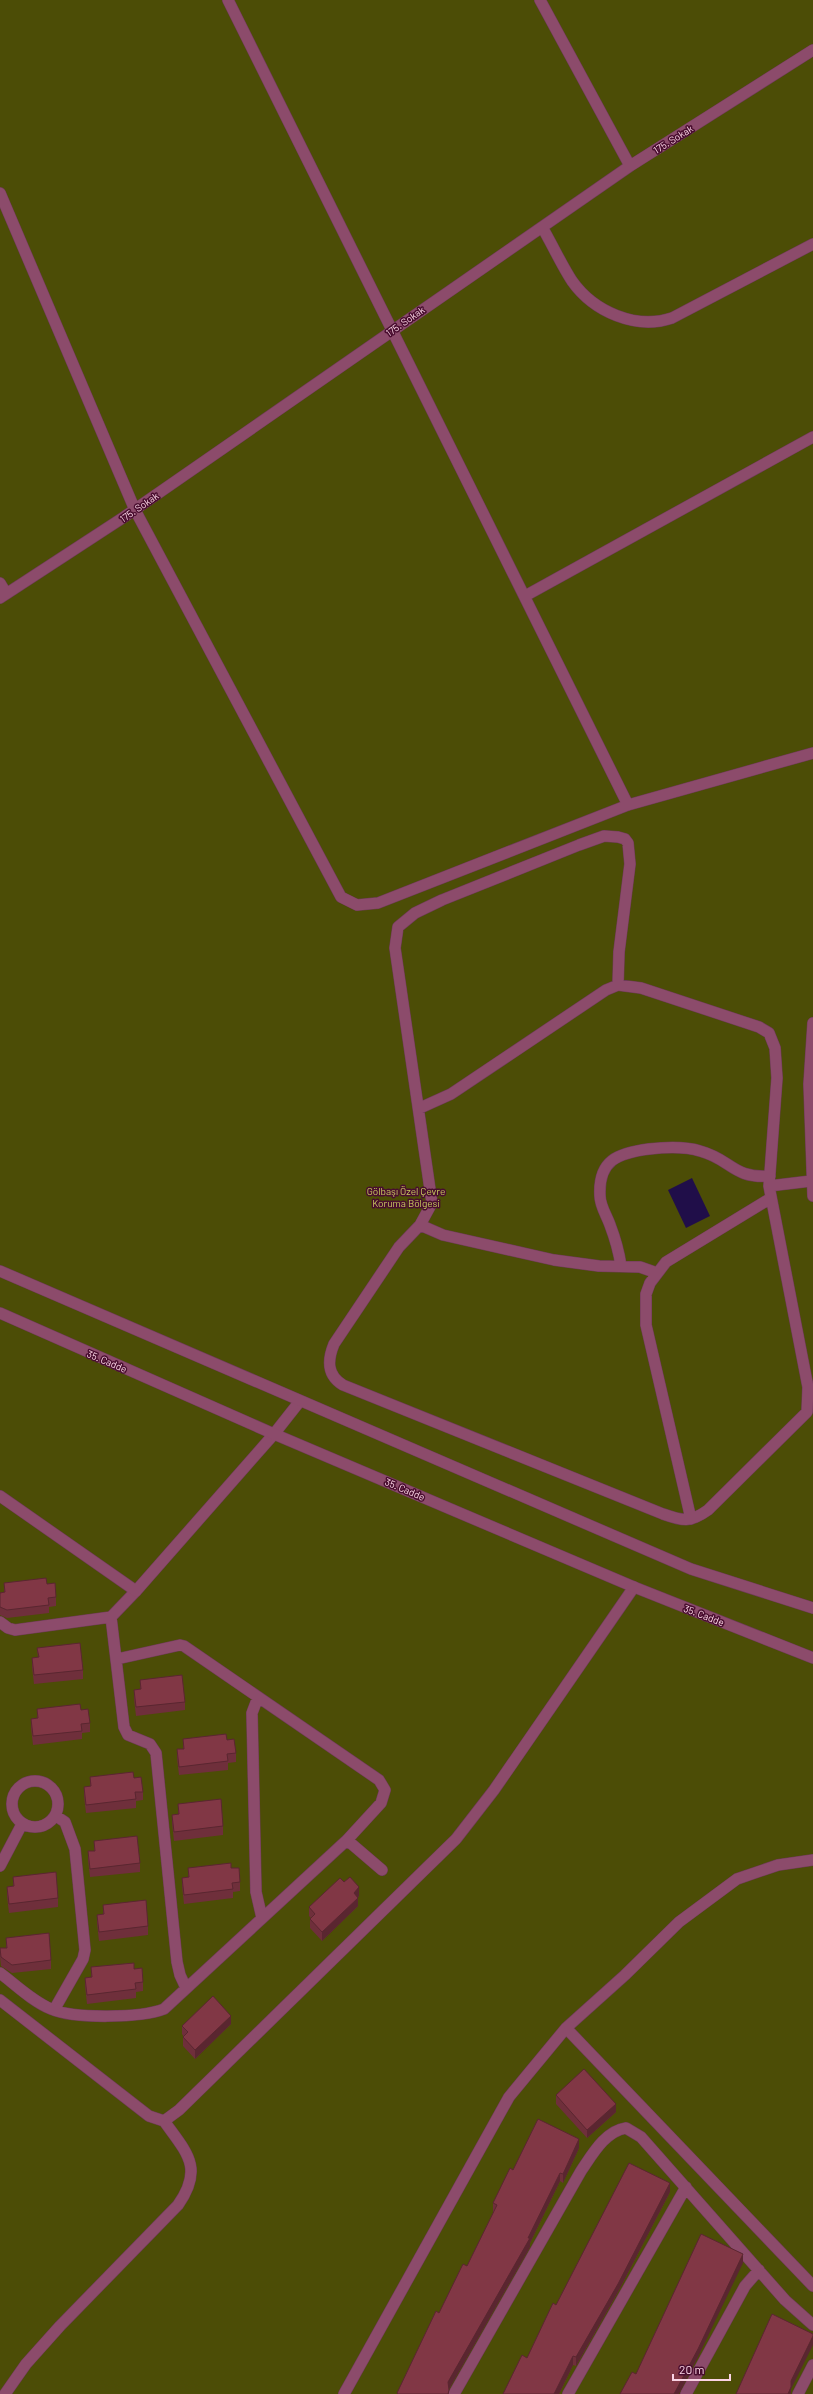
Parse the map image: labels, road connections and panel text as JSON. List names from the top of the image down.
{
  "streets": {
    "street": ["175. Sokak", "35. Cadde"]
  },
  "parks": ["Gölbaşı Özel Çevre Koruma Bölgesi"],
  "scale_bar": "20 m"
}
